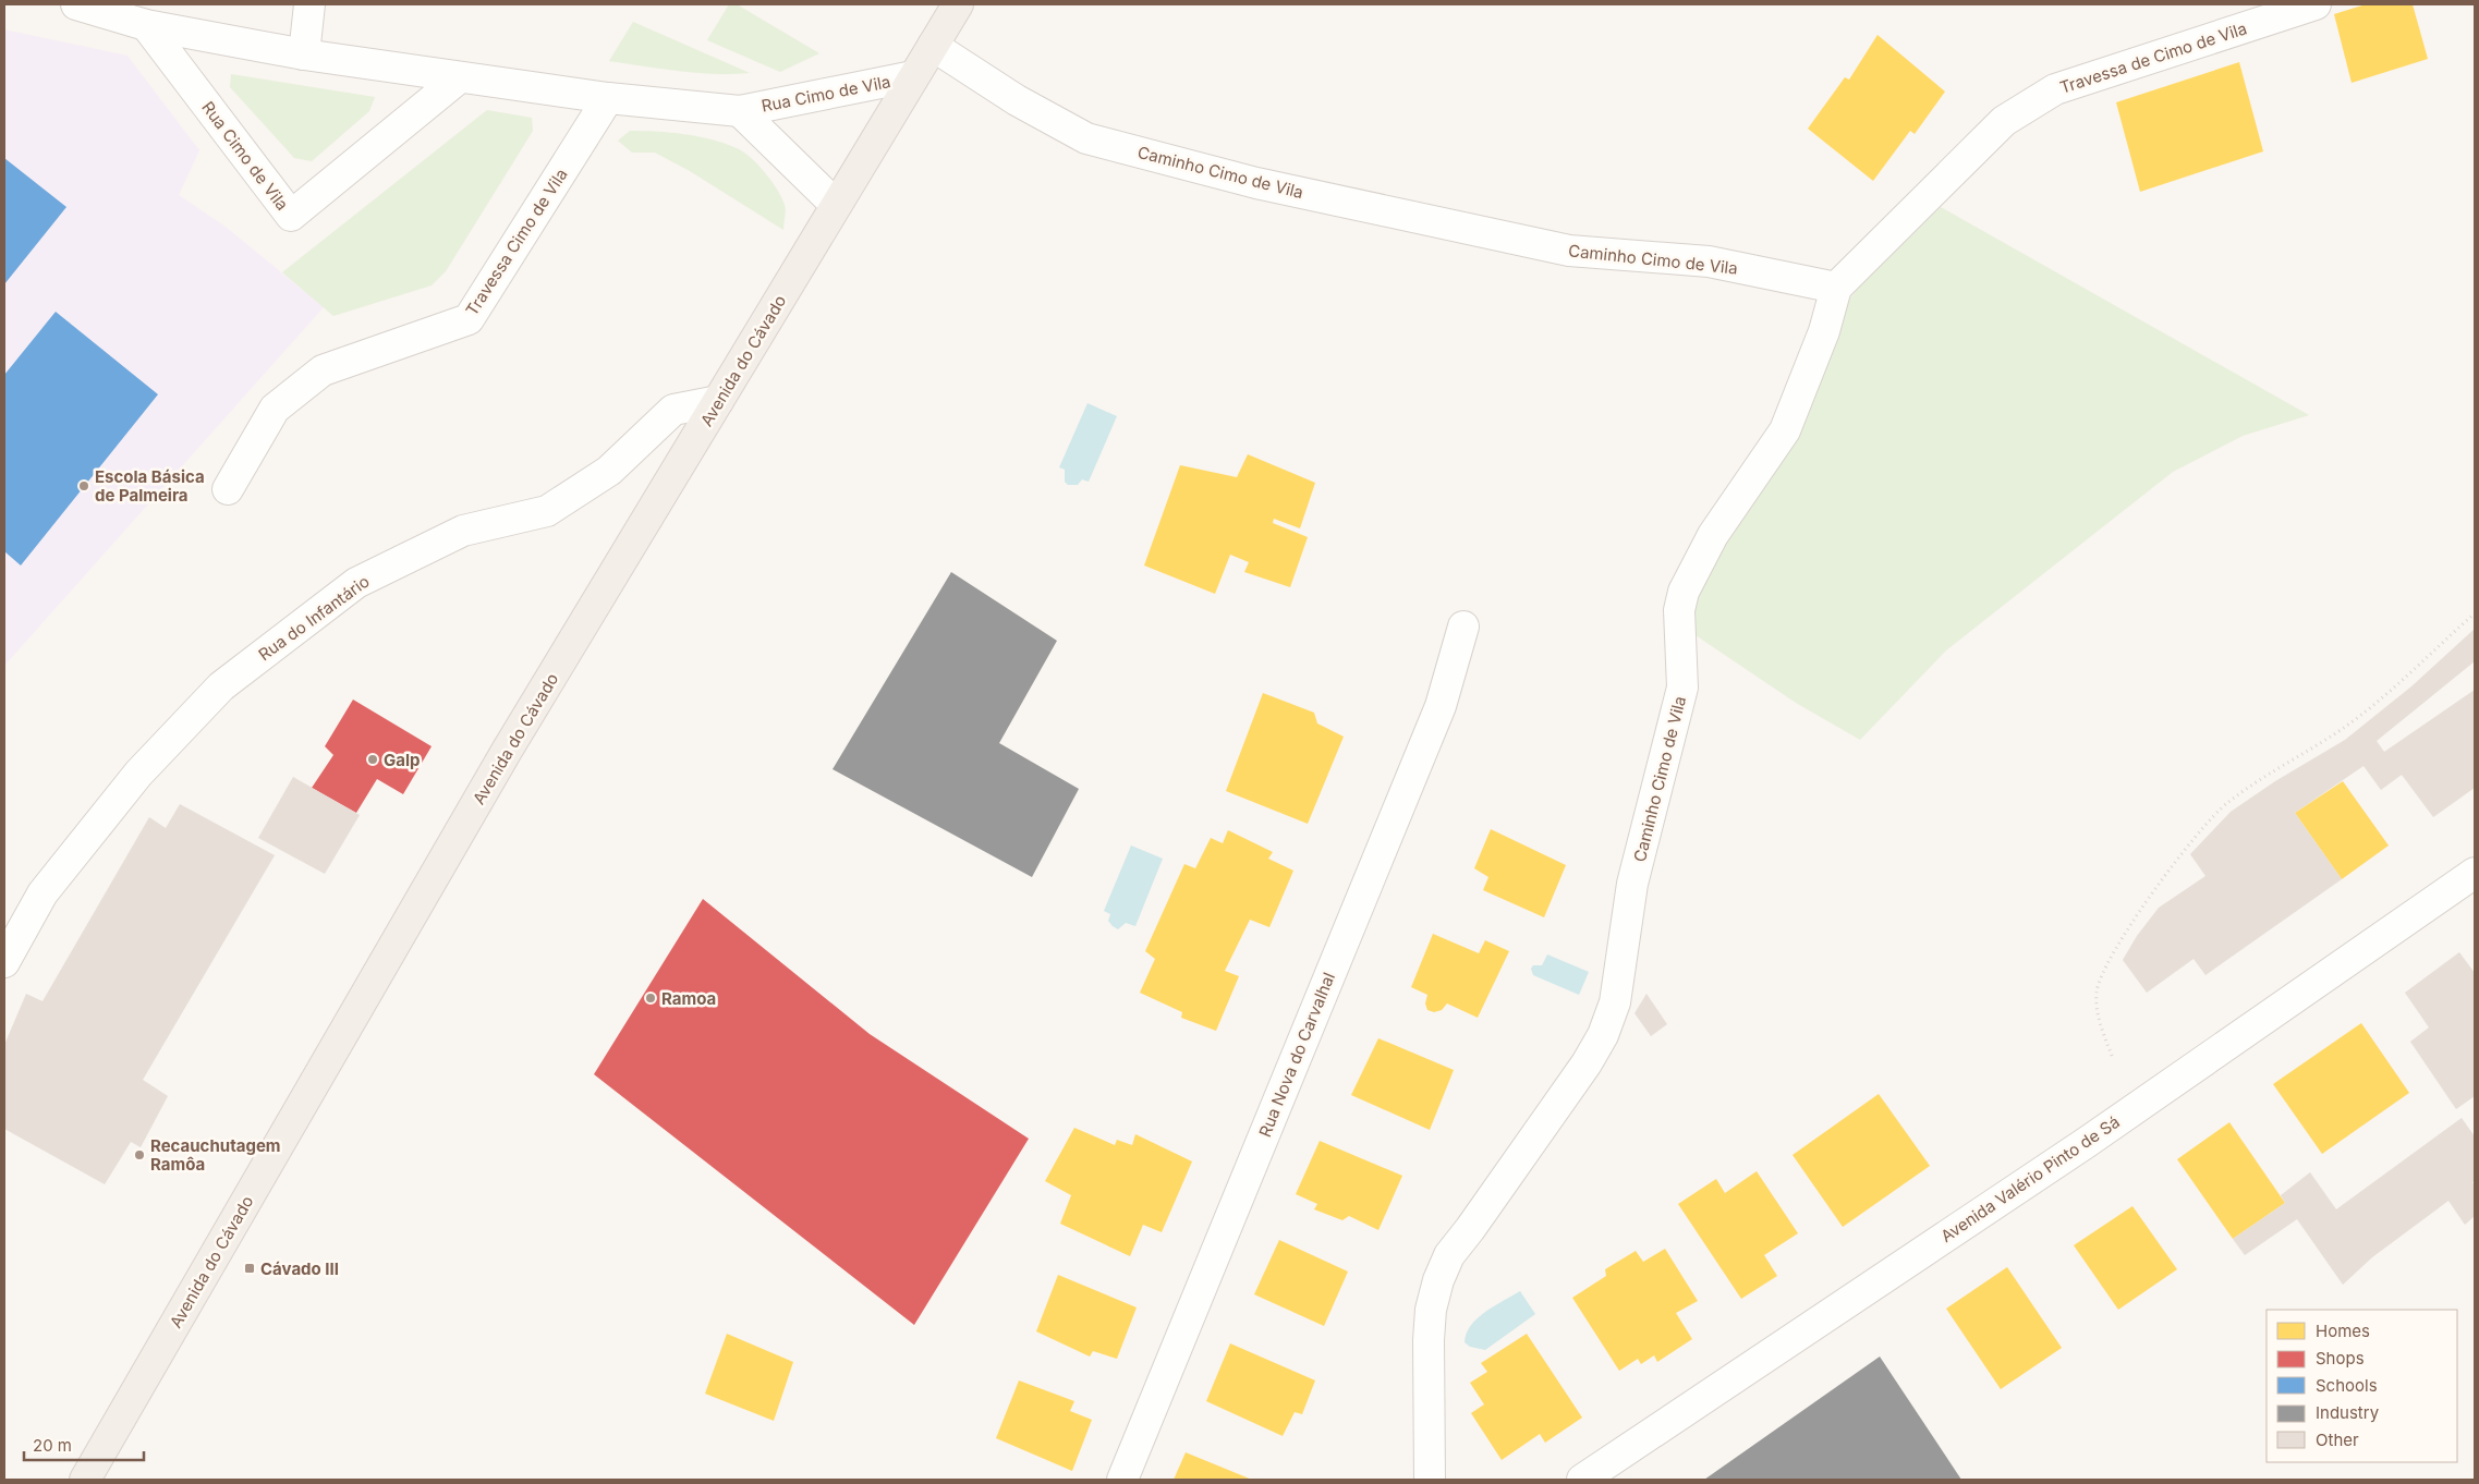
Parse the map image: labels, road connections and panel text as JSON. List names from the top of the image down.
{
  "streets": {
    "main road": ["Avenida do Cávado"],
    "street": [
      "Travessa de Cimo de Vila",
      "Rua Cimo de Vila",
      "Caminho Cimo de Vila",
      "Travessa Cimo de Vila",
      "Rua do Infantário",
      "Rua Nova do Carvalhal",
      "Avenida Valério Pinto de Sá"
    ]
  },
  "crossings": [
    ["Travessa de Cimo de Vila", "Caminho Cimo de Vila"],
    ["Rua Cimo de Vila", "Travessa Cimo de Vila"],
    ["Rua Cimo de Vila", "Avenida do Cávado"],
    ["Caminho Cimo de Vila", "Avenida do Cávado"],
    ["Avenida do Cávado", "Rua do Infantário"]
  ],
  "places": {
    "other": [
      "Escola Básica de Palmeira",
      "Galp",
      "Ramoa",
      "Recauchutagem Ramôa"
    ],
    "transit": ["Cávado III"]
  },
  "legend": [
    "Homes",
    "Shops",
    "Schools",
    "Industry",
    "Other"
  ],
  "scale_bar": "20 m"
}
